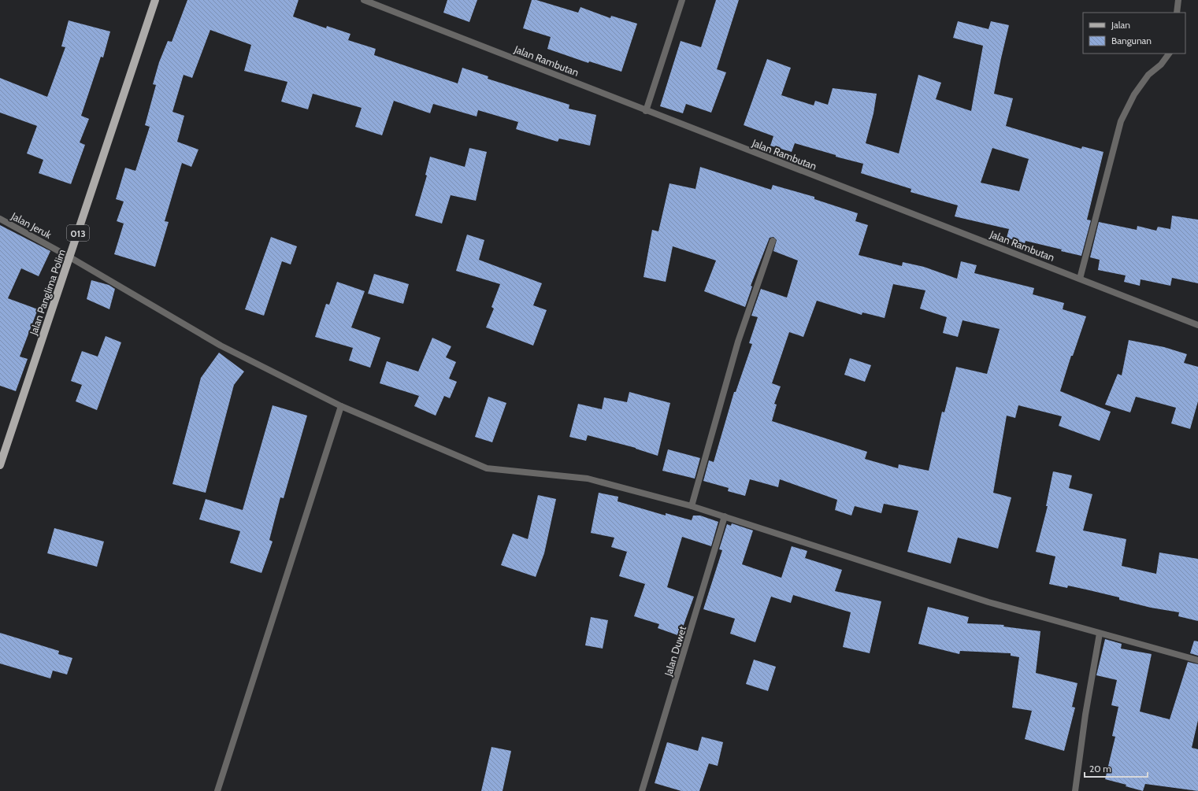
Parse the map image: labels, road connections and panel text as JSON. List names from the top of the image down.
{
  "streets": {
    "main road": ["013", "Jalan Panglima Polim"],
    "street": ["Jalan Rambutan", "Jalan Jeruk", "Jalan Duwet"]
  },
  "crossings": [
    ["Jalan Jeruk", "Jalan Panglima Polim"],
    ["Jalan Jeruk", "Jalan Duwet"]
  ],
  "legend": ["Jalan", "Bangunan"],
  "scale_bar": "20 m"
}
